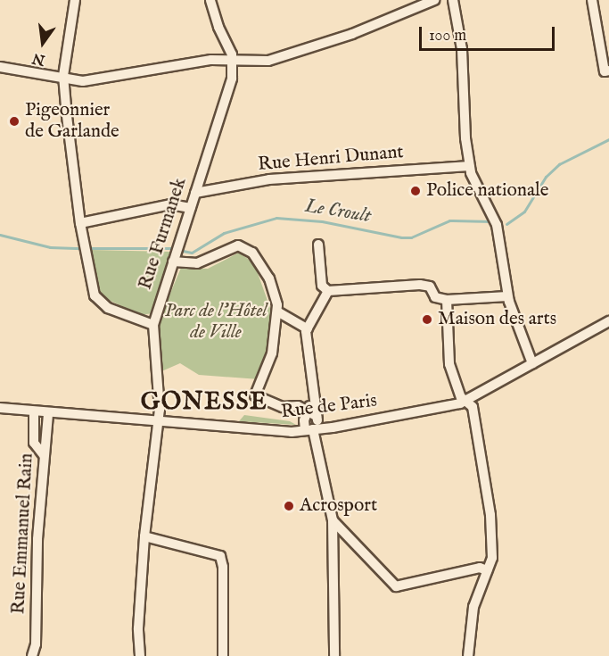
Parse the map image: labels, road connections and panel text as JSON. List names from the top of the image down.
{
  "streets": {
    "street": [
      "Rue Henri Dunant",
      "Rue Furmanek",
      "Rue de Paris",
      "Rue Emmanuel Rain"
    ]
  },
  "crossings": [
    ["Rue Henri Dunant", "Rue Furmanek"],
    ["Rue Furmanek", "Rue de Paris"],
    ["Rue de Paris", "Rue Emmanuel Rain"]
  ],
  "districts": ["GONESSE"],
  "water": ["Le Croult"],
  "parks": ["Parc de l'Hôtel de Ville"],
  "places": [
    "Pigeonnier de Garlande",
    "Police nationale",
    "Maison des arts",
    "Acrosport"
  ],
  "scale_bar": "100 m",
  "north": "bottom"
}
